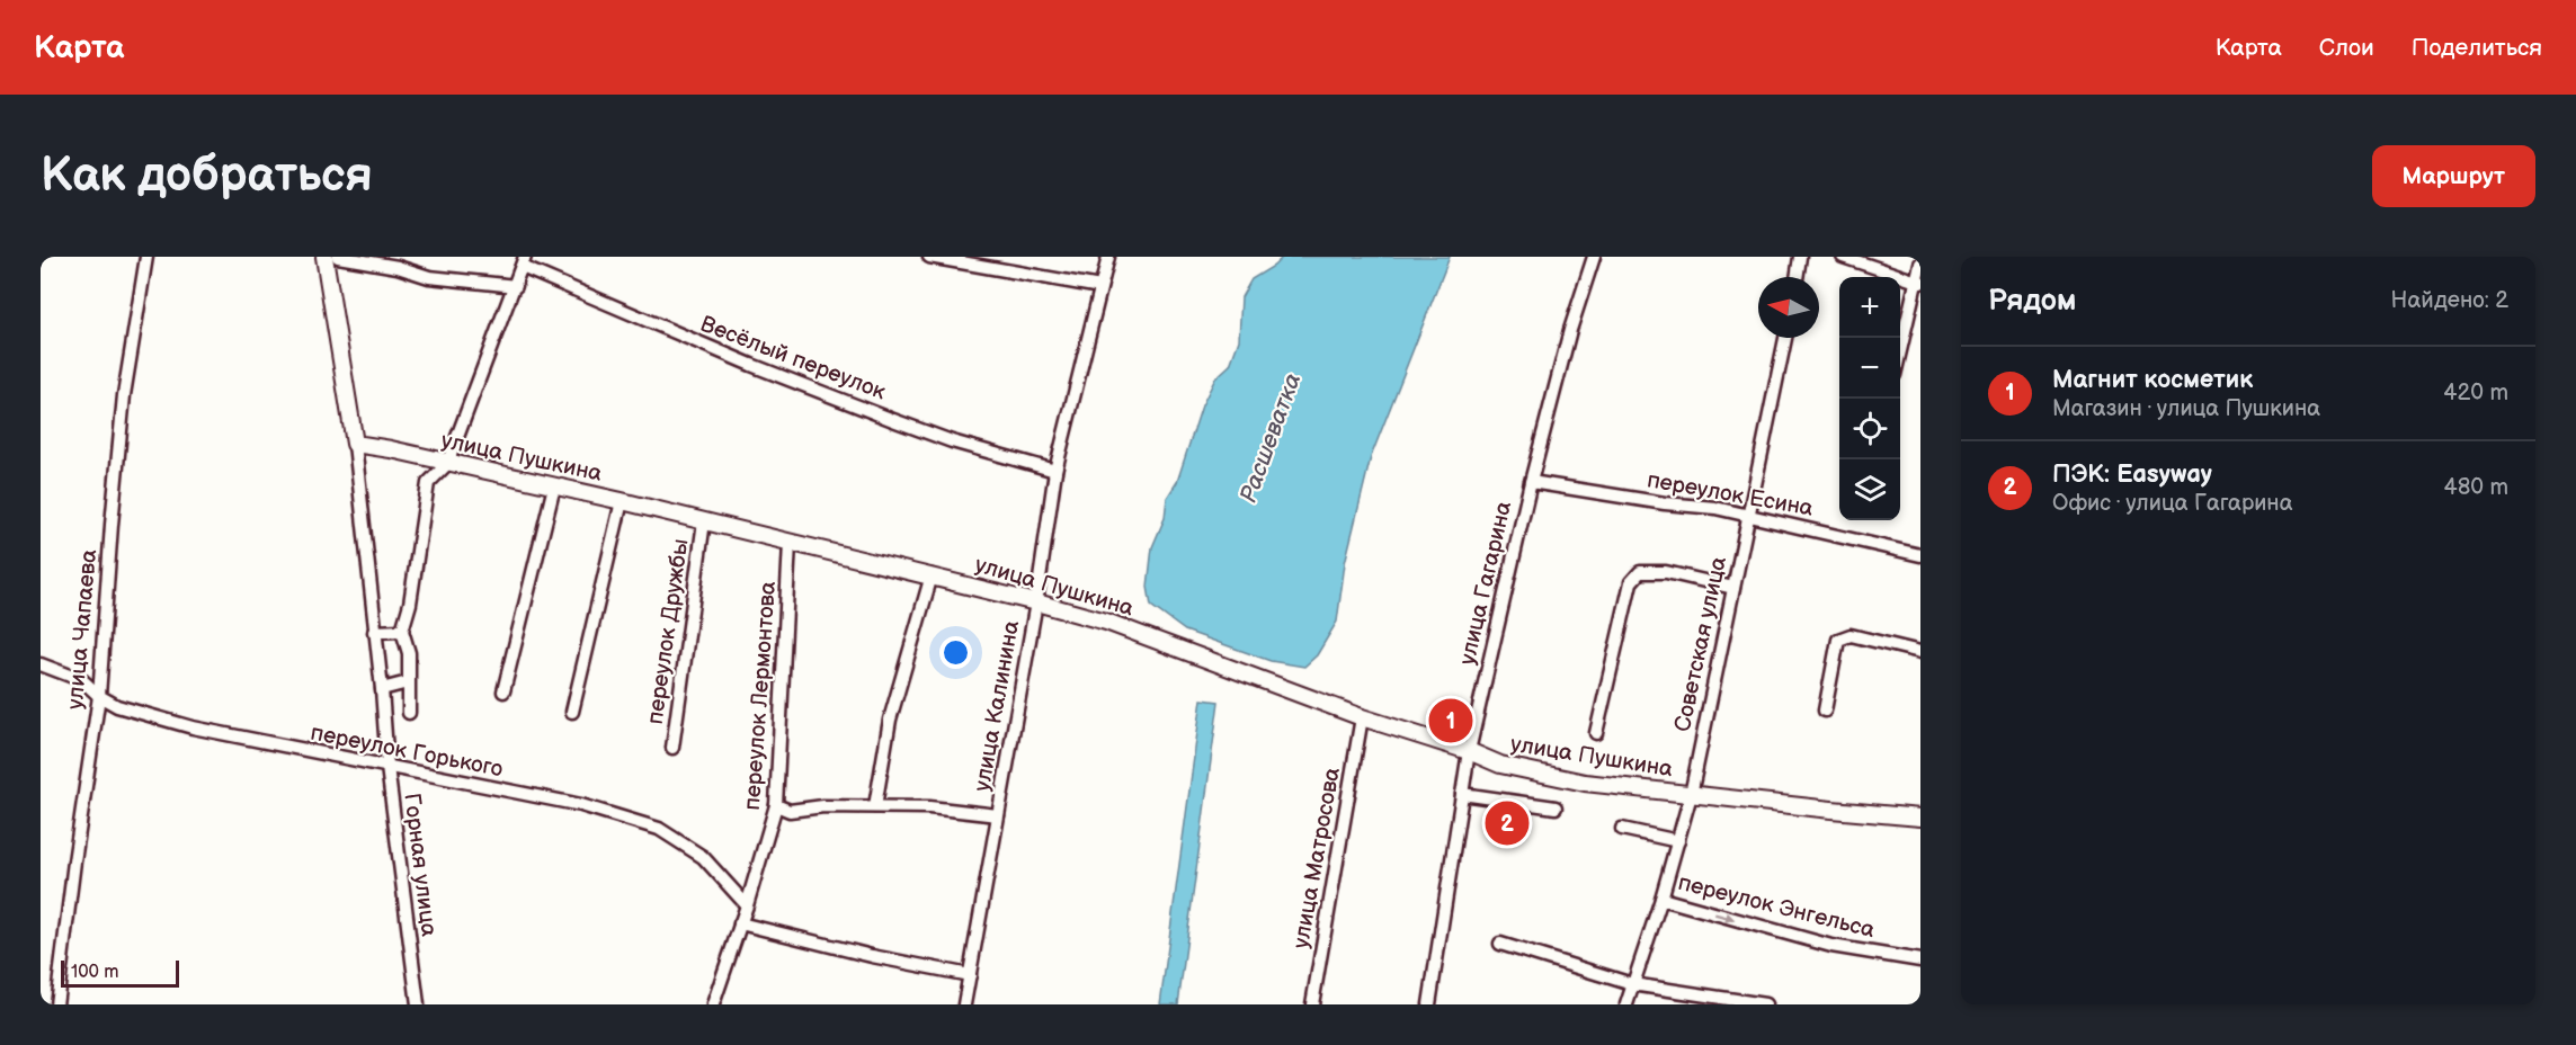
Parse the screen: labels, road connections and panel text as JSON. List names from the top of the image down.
{
  "streets": {
    "main road": ["улица Пушкина"],
    "street": [
      "Весёлый переулок",
      "переулок Есина",
      "улица Гагарина",
      "улица Чапаева",
      "переулок Дружбы",
      "Советская улица",
      "переулок Лермонтова",
      "улица Калинина",
      "переулок Горького",
      "улица Матросова",
      "Горная улица",
      "переулок Энгельса"
    ]
  },
  "crossings": [
    ["Весёлый переулок", "улица Калинина"],
    ["улица Пушкина", "улица Гагарина"],
    ["улица Пушкина", "переулок Дружбы"],
    ["улица Пушкина", "Советская улица"],
    ["улица Пушкина", "переулок Лермонтова"],
    ["улица Пушкина", "улица Калинина"],
    ["улица Пушкина", "улица Матросова"],
    ["улица Пушкина", "Горная улица"],
    ["переулок Есина", "улица Гагарина"],
    ["переулок Есина", "Советская улица"],
    ["улица Чапаева", "переулок Горького"],
    ["Советская улица", "переулок Энгельса"],
    ["переулок Лермонтова", "переулок Горького"],
    ["переулок Горького", "Горная улица"]
  ],
  "water": ["Расшеватка"],
  "scale_bar": "100 m",
  "north": "left",
  "page": {
    "header": "Карта",
    "nav": ["Карта", "Слои", "Поделиться"],
    "buttons": "Маршрут",
    "title": "Как добраться",
    "heading": ["Рядом", "Найдено: 2"],
    "map_buttons": ["+", "−"],
    "list": [
      {
        "mark": "1",
        "name": "Магнит косметик",
        "note": "Магазин · улица Пушкина",
        "value": "420 m"
      },
      {
        "mark": "2",
        "name": "ПЭК: Easyway",
        "note": "Офис · улица Гагарина",
        "value": "480 m"
      }
    ],
    "pins": ["1", "2"],
    "scale": "100 m"
  }
}
